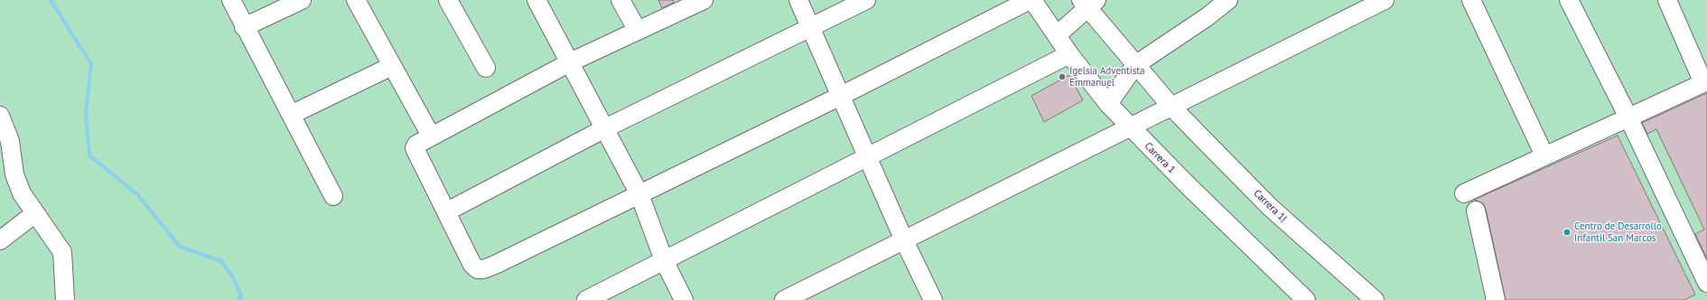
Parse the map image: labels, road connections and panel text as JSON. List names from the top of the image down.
{
  "streets": {
    "street": ["Carrera 1", "Carrera 1|"]
  },
  "places": ["Igelsia Adventista Emmanuel", "Centro de Desarrollo Infantil San Marcos"]
}
